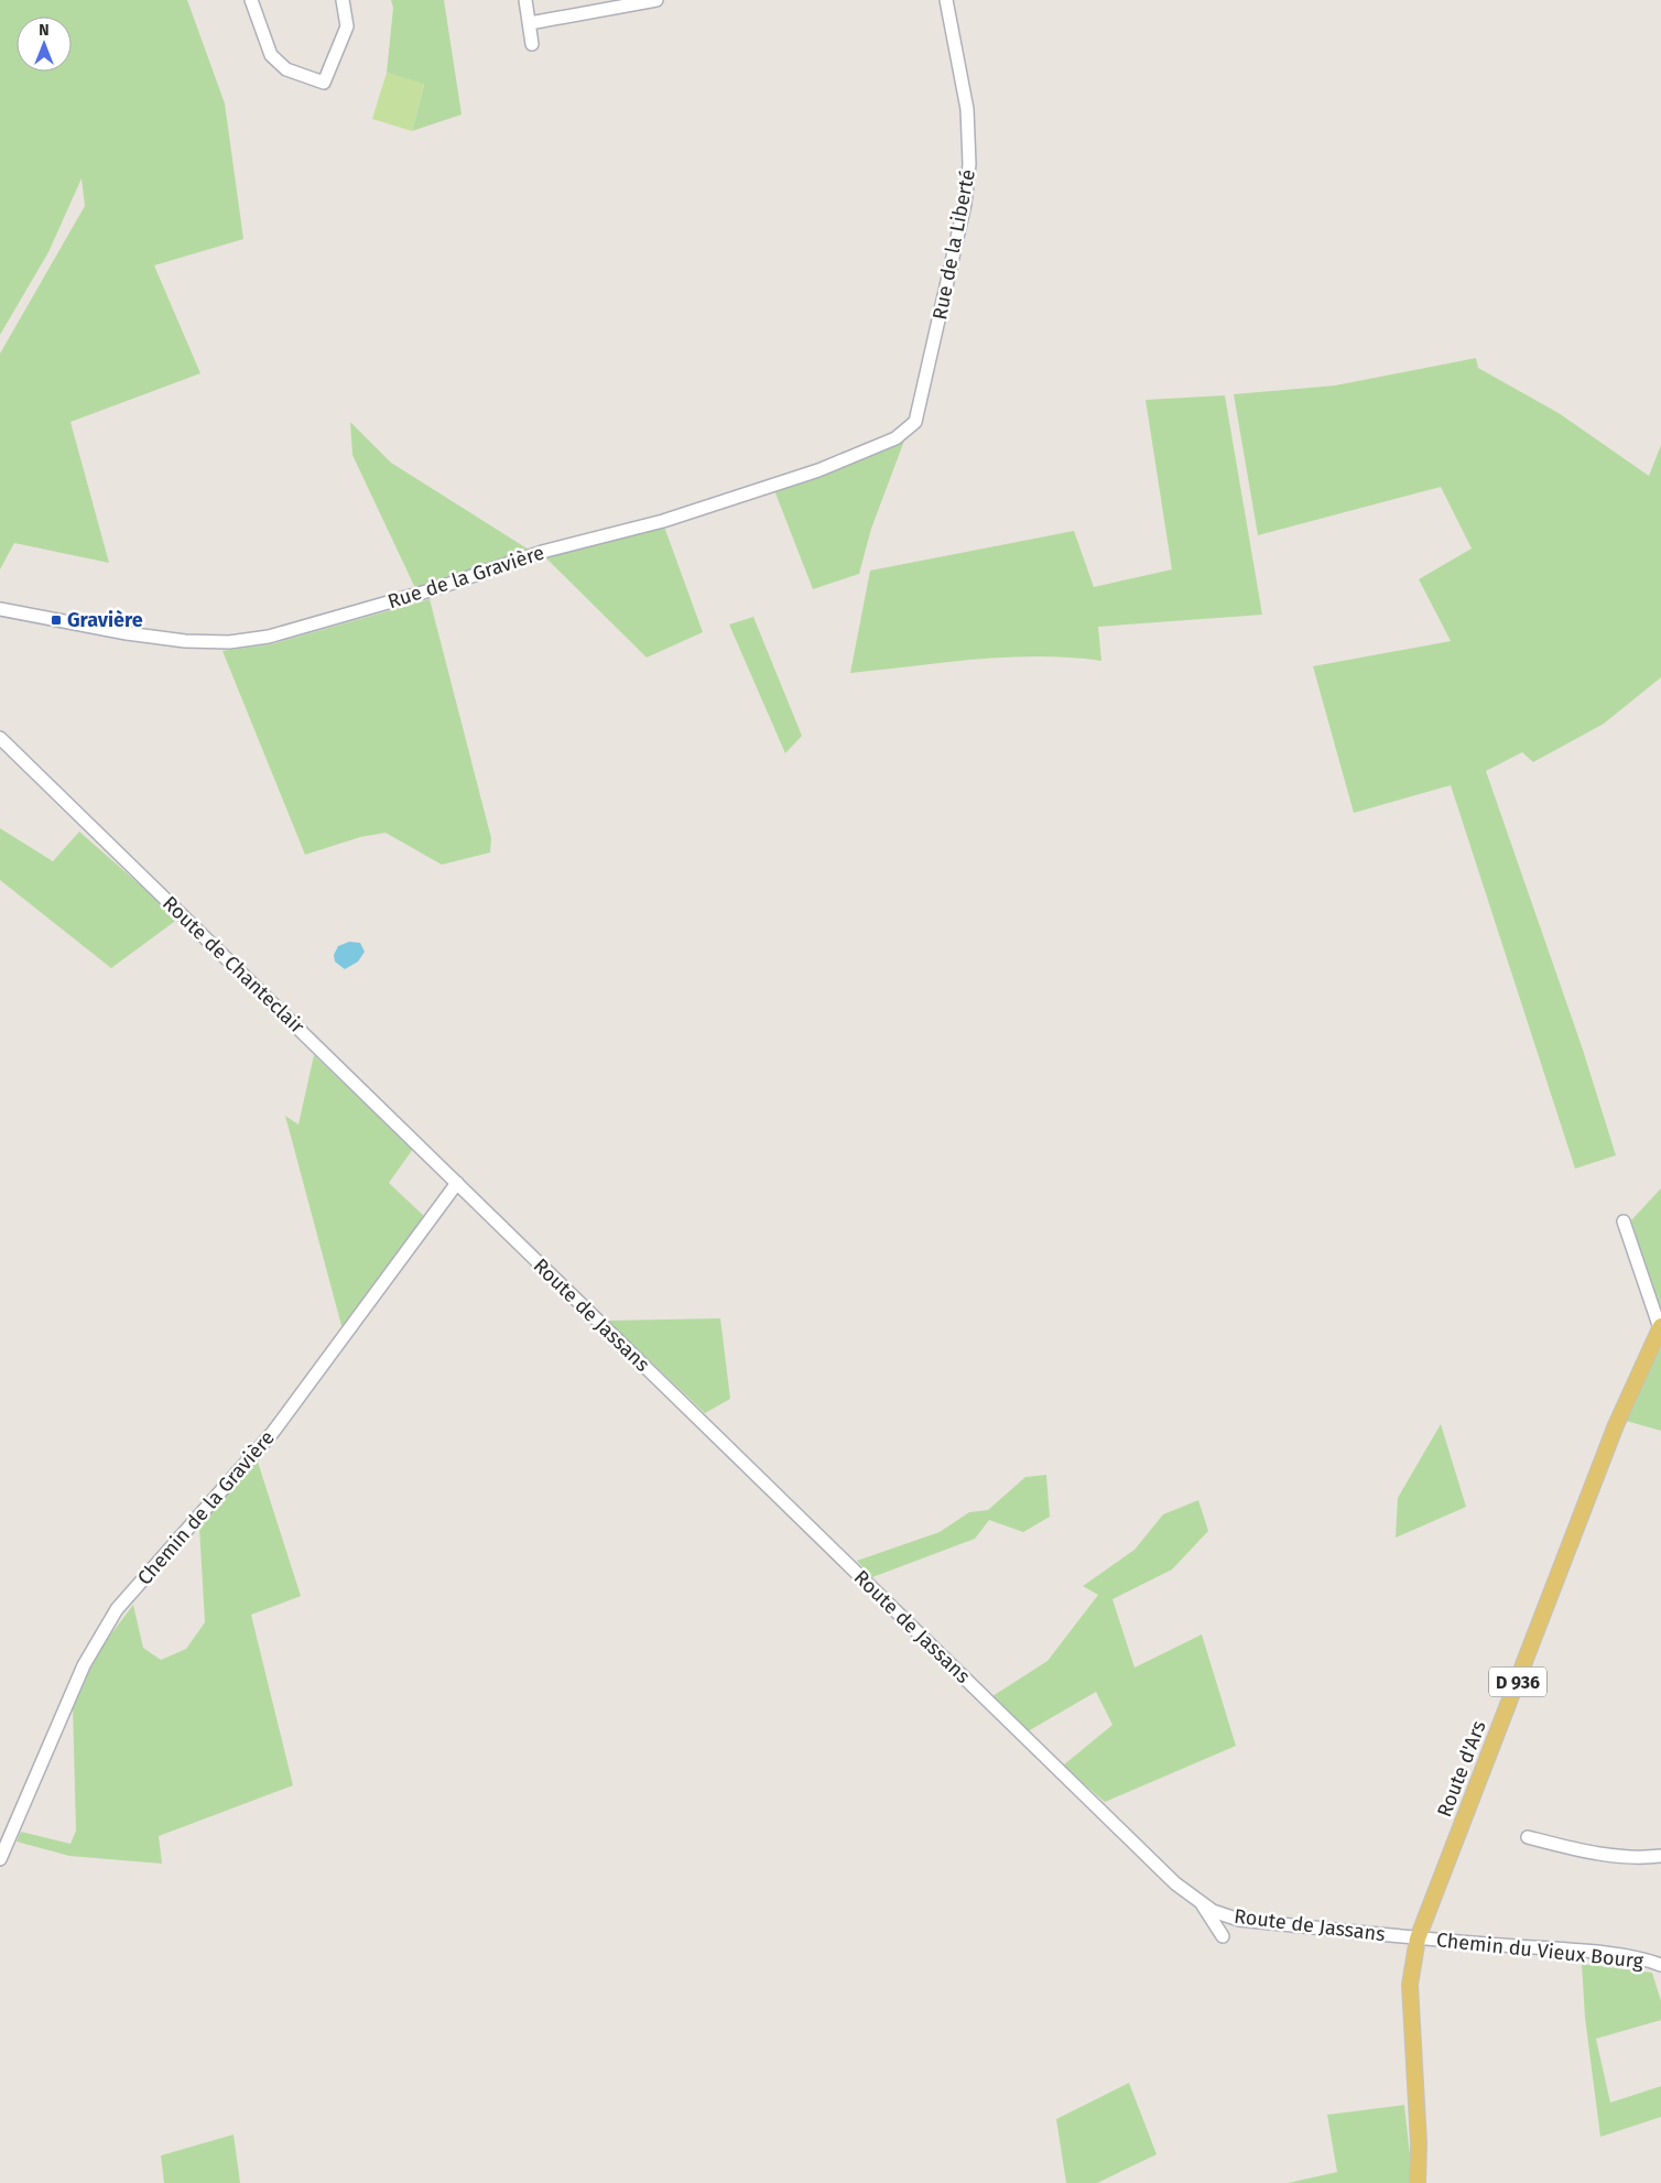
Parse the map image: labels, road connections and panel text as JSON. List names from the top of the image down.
{
  "streets": {
    "main road": ["D 936", "Route d'Ars"],
    "street": [
      "Rue de la Liberté",
      "Rue de la Gravière",
      "Route de Chanteclair",
      "Route de Jassans",
      "Chemin de la Gravière",
      "Chemin du Vieux Bourg"
    ]
  },
  "crossings": [
    ["Rue de la Liberté", "Rue de la Gravière"],
    ["Route de Chanteclair", "Route de Jassans"],
    ["Route de Chanteclair", "Chemin de la Gravière"],
    ["Route de Jassans", "Route d'Ars"],
    ["Route de Jassans", "Chemin du Vieux Bourg"],
    ["Route d'Ars", "Chemin du Vieux Bourg"]
  ],
  "places": {
    "transit": ["Gravière"]
  },
  "north": "top"
}
